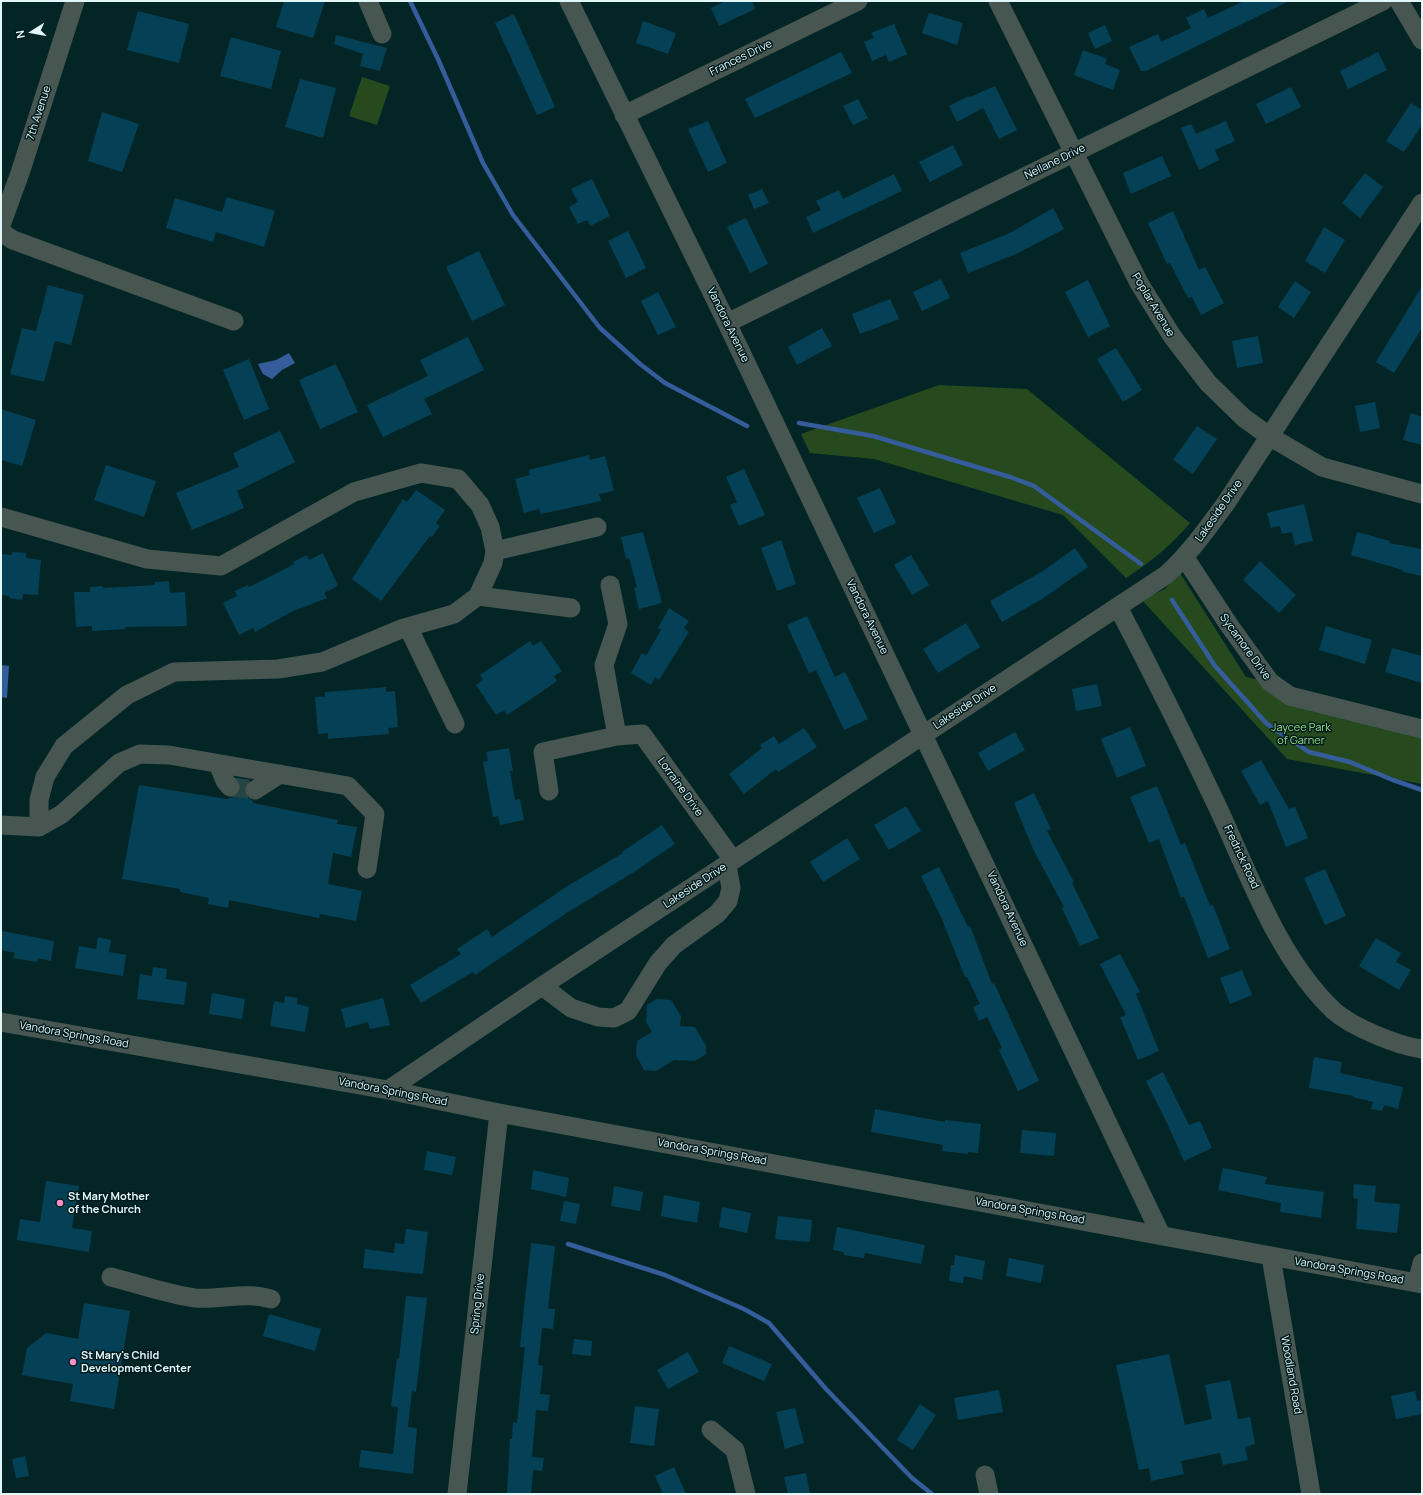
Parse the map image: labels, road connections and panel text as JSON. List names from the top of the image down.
{
  "streets": {
    "street": [
      "Frances Drive",
      "7th Avenue",
      "Nellane Drive",
      "Poplar Avenue",
      "Vandora Avenue",
      "Lakeside Drive",
      "Sycamore Drive",
      "Lorraine Drive",
      "Fredrick Road",
      "Vandora Springs Road",
      "Spring Drive",
      "Woodland Road"
    ]
  },
  "crossings": [
    ["Frances Drive", "Vandora Avenue"],
    ["Nellane Drive", "Poplar Avenue"],
    ["Nellane Drive", "Vandora Avenue"],
    ["Poplar Avenue", "Lakeside Drive"],
    ["Vandora Avenue", "Lakeside Drive"],
    ["Vandora Avenue", "Vandora Springs Road"],
    ["Lakeside Drive", "Sycamore Drive"],
    ["Lakeside Drive", "Lorraine Drive"],
    ["Lakeside Drive", "Fredrick Road"],
    ["Lakeside Drive", "Vandora Springs Road"],
    ["Vandora Springs Road", "Spring Drive"],
    ["Vandora Springs Road", "Woodland Road"]
  ],
  "parks": ["Jaycee Park of Garner"],
  "places": ["St Mary Mother of the Church", "St Mary's Child Development Center"],
  "north": "left"
}
